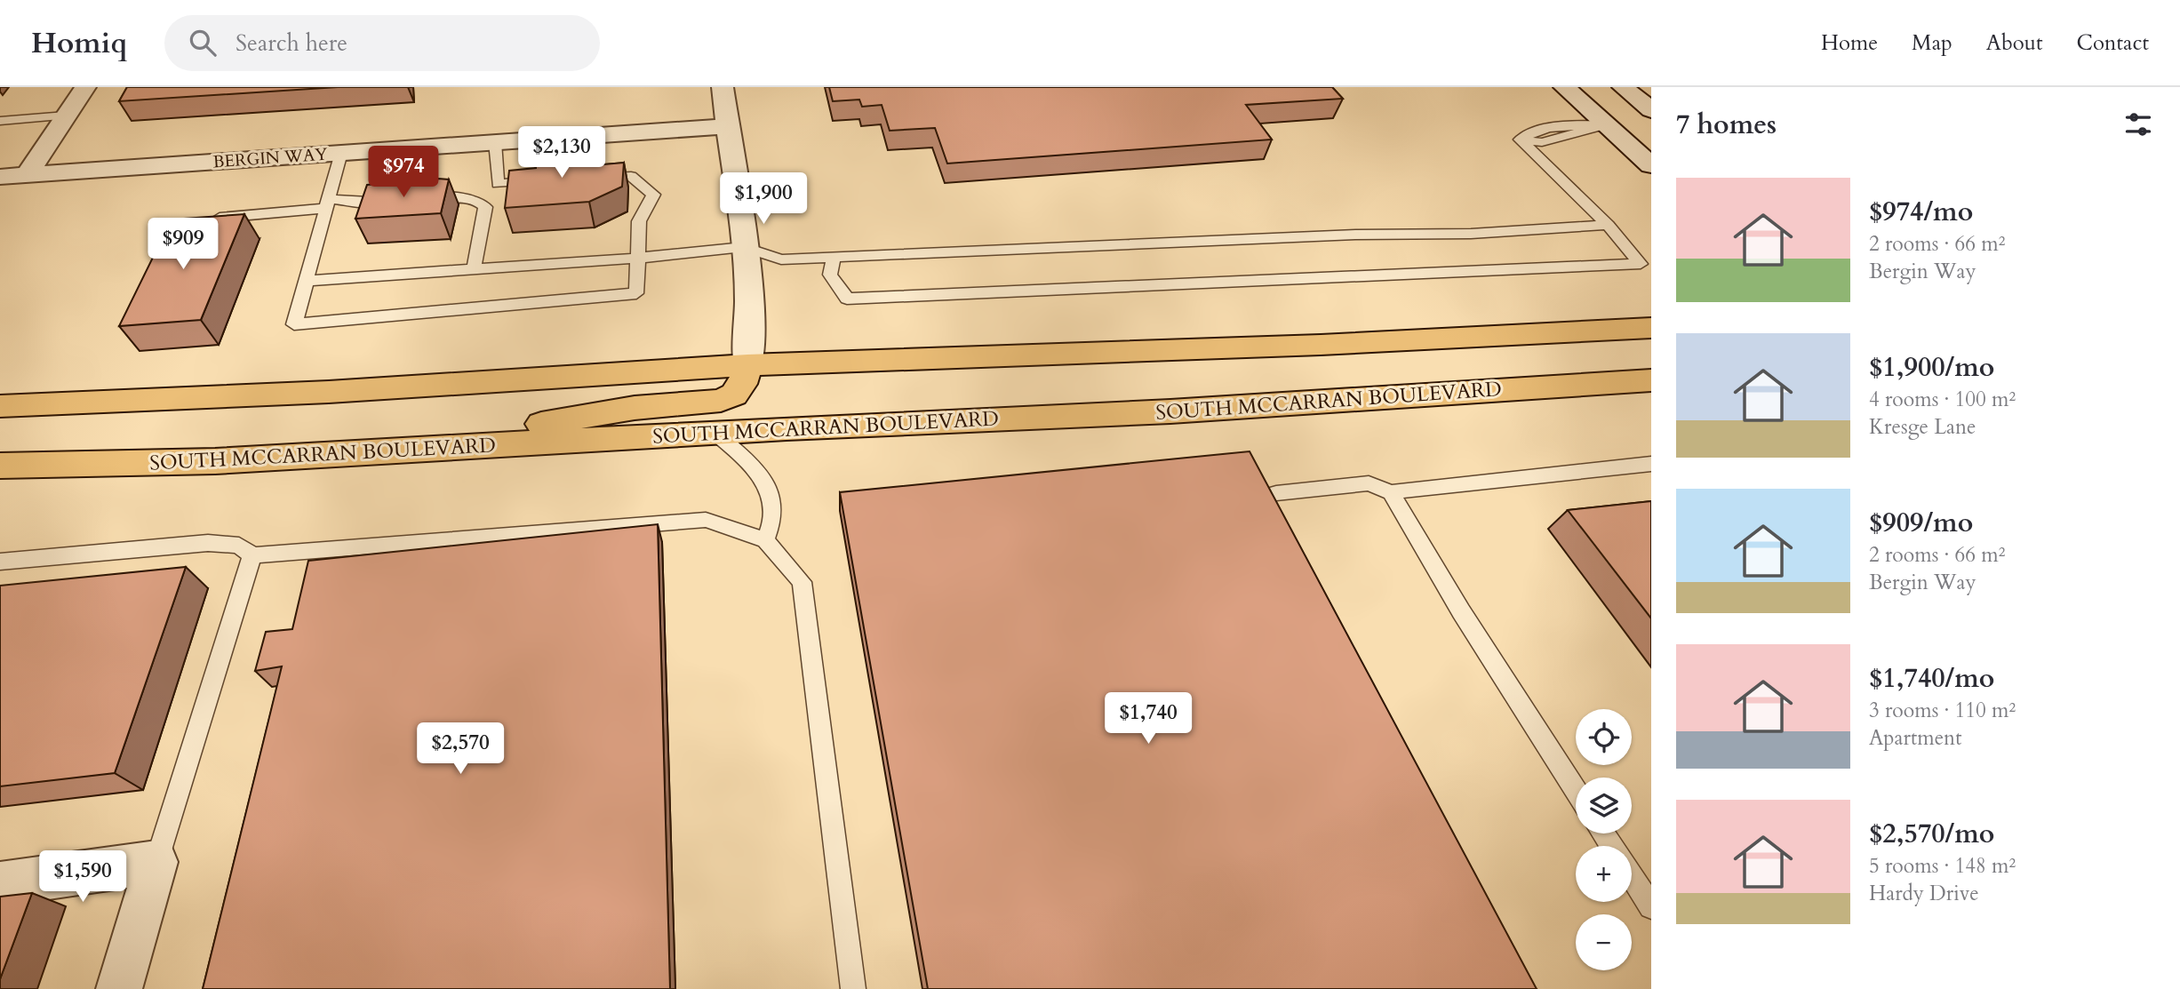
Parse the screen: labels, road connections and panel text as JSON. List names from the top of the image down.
{
  "streets": {
    "main road": ["SOUTH MCCARRAN BOULEVARD"],
    "street": ["BERGIN WAY"]
  },
  "page": {
    "header": "Homiq",
    "search": "Search here",
    "nav": [
      "Home",
      "Map",
      "About",
      "Contact"
    ],
    "heading": "7 homes",
    "price": [
      "$2,130",
      "$974",
      "$1,900",
      "$909",
      "$1,740",
      "$2,570",
      "$1,590"
    ],
    "list": [
      {
        "name": "$974/mo",
        "note": "2 rooms · 66 m² · Bergin Way"
      },
      {
        "name": "$1,900/mo",
        "note": "4 rooms · 100 m² · Kresge Lane"
      },
      {
        "name": "$909/mo",
        "note": "2 rooms · 66 m² · Bergin Way"
      },
      {
        "name": "$1,740/mo",
        "note": "3 rooms · 110 m² · Apartment"
      },
      {
        "name": "$2,570/mo",
        "note": "5 rooms · 148 m² · Hardy Drive"
      }
    ],
    "map_buttons": ["+", "−"]
  }
}
